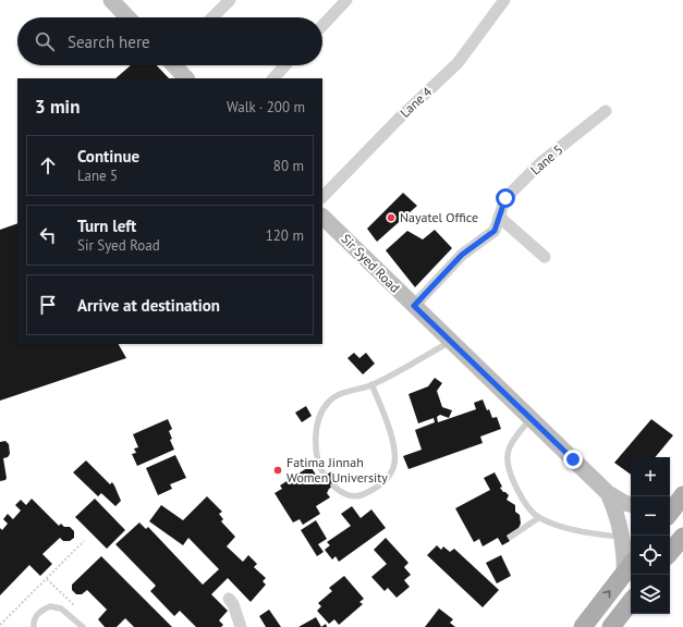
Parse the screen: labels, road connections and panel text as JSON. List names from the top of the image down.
{
  "streets": {
    "street": ["Lane 4", "Lane 5", "Sir Syed Road"]
  },
  "crossings": [
    ["Lane 5", "Sir Syed Road"]
  ],
  "places": ["Nayatel Office", "Fatima Jinnah Women University"],
  "page": {
    "search": "Search here",
    "heading": ["3 min", "Walk · 200 m"],
    "list": [
      ["Continue", "Lane 5", "80 m"],
      ["Turn left", "Sir Syed Road", "120 m"],
      "Arrive at destination"
    ],
    "map_buttons": ["+", "−"]
  }
}
